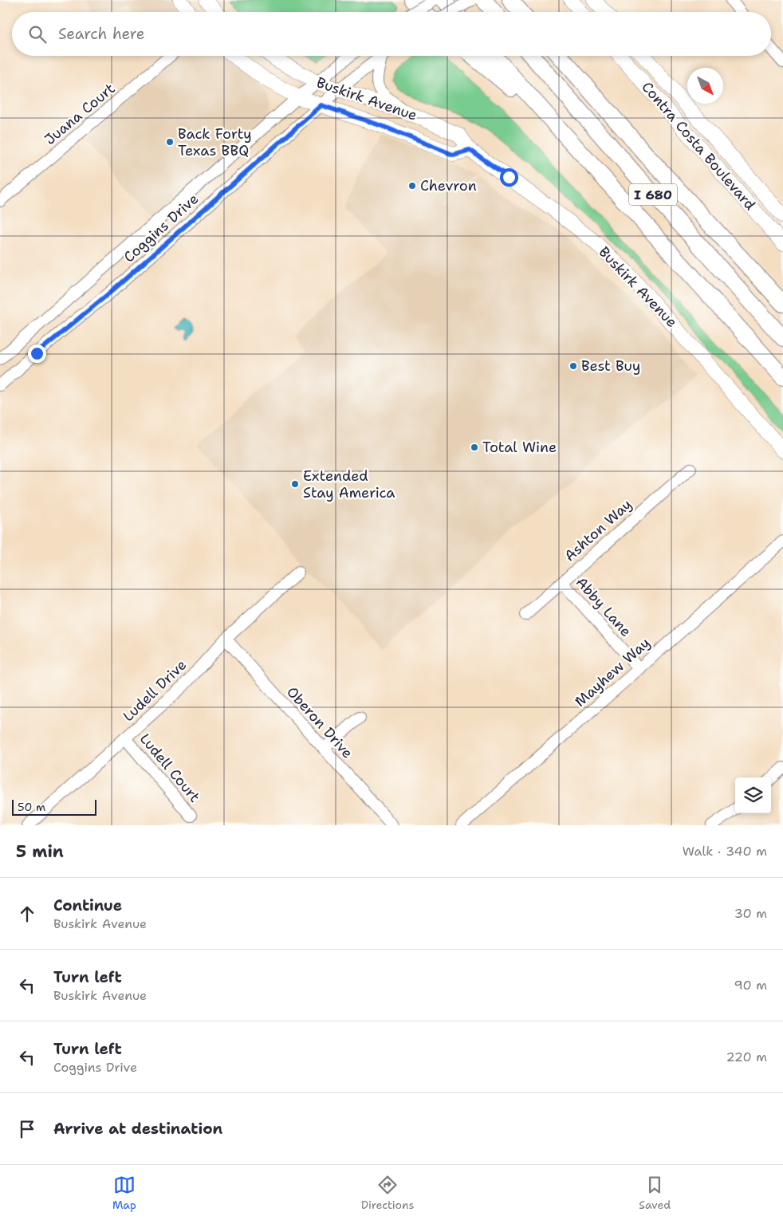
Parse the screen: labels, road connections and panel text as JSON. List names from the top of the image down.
{
  "streets": {
    "highway": ["I 680"],
    "main road": ["Buskirk Avenue", "Contra Costa Boulevard"],
    "street": [
      "Juana Court",
      "Coggins Drive",
      "Ashton Way",
      "Abby Lane",
      "Mayhew Way",
      "Ludell Drive",
      "Oberon Drive",
      "Ludell Court"
    ]
  },
  "crossings": [
    ["Buskirk Avenue", "Coggins Drive"],
    ["Ashton Way", "Abby Lane"],
    ["Abby Lane", "Mayhew Way"],
    ["Ludell Drive", "Oberon Drive"],
    ["Ludell Drive", "Ludell Court"]
  ],
  "places": [
    "Back Forty Texas BBQ",
    "Chevron",
    "Best Buy",
    "Total Wine",
    "Extended Stay America"
  ],
  "scale_bar": "50 m",
  "north": "bottom right",
  "page": {
    "search": "Search here",
    "scale": "50 m",
    "heading": ["5 min", "Walk · 340 m"],
    "list": [
      ["Continue", "Buskirk Avenue", "30 m"],
      ["Turn left", "Buskirk Avenue", "90 m"],
      ["Turn left", "Coggins Drive", "220 m"],
      "Arrive at destination"
    ],
    "nav": ["Map", "Directions", "Saved"]
  }
}
